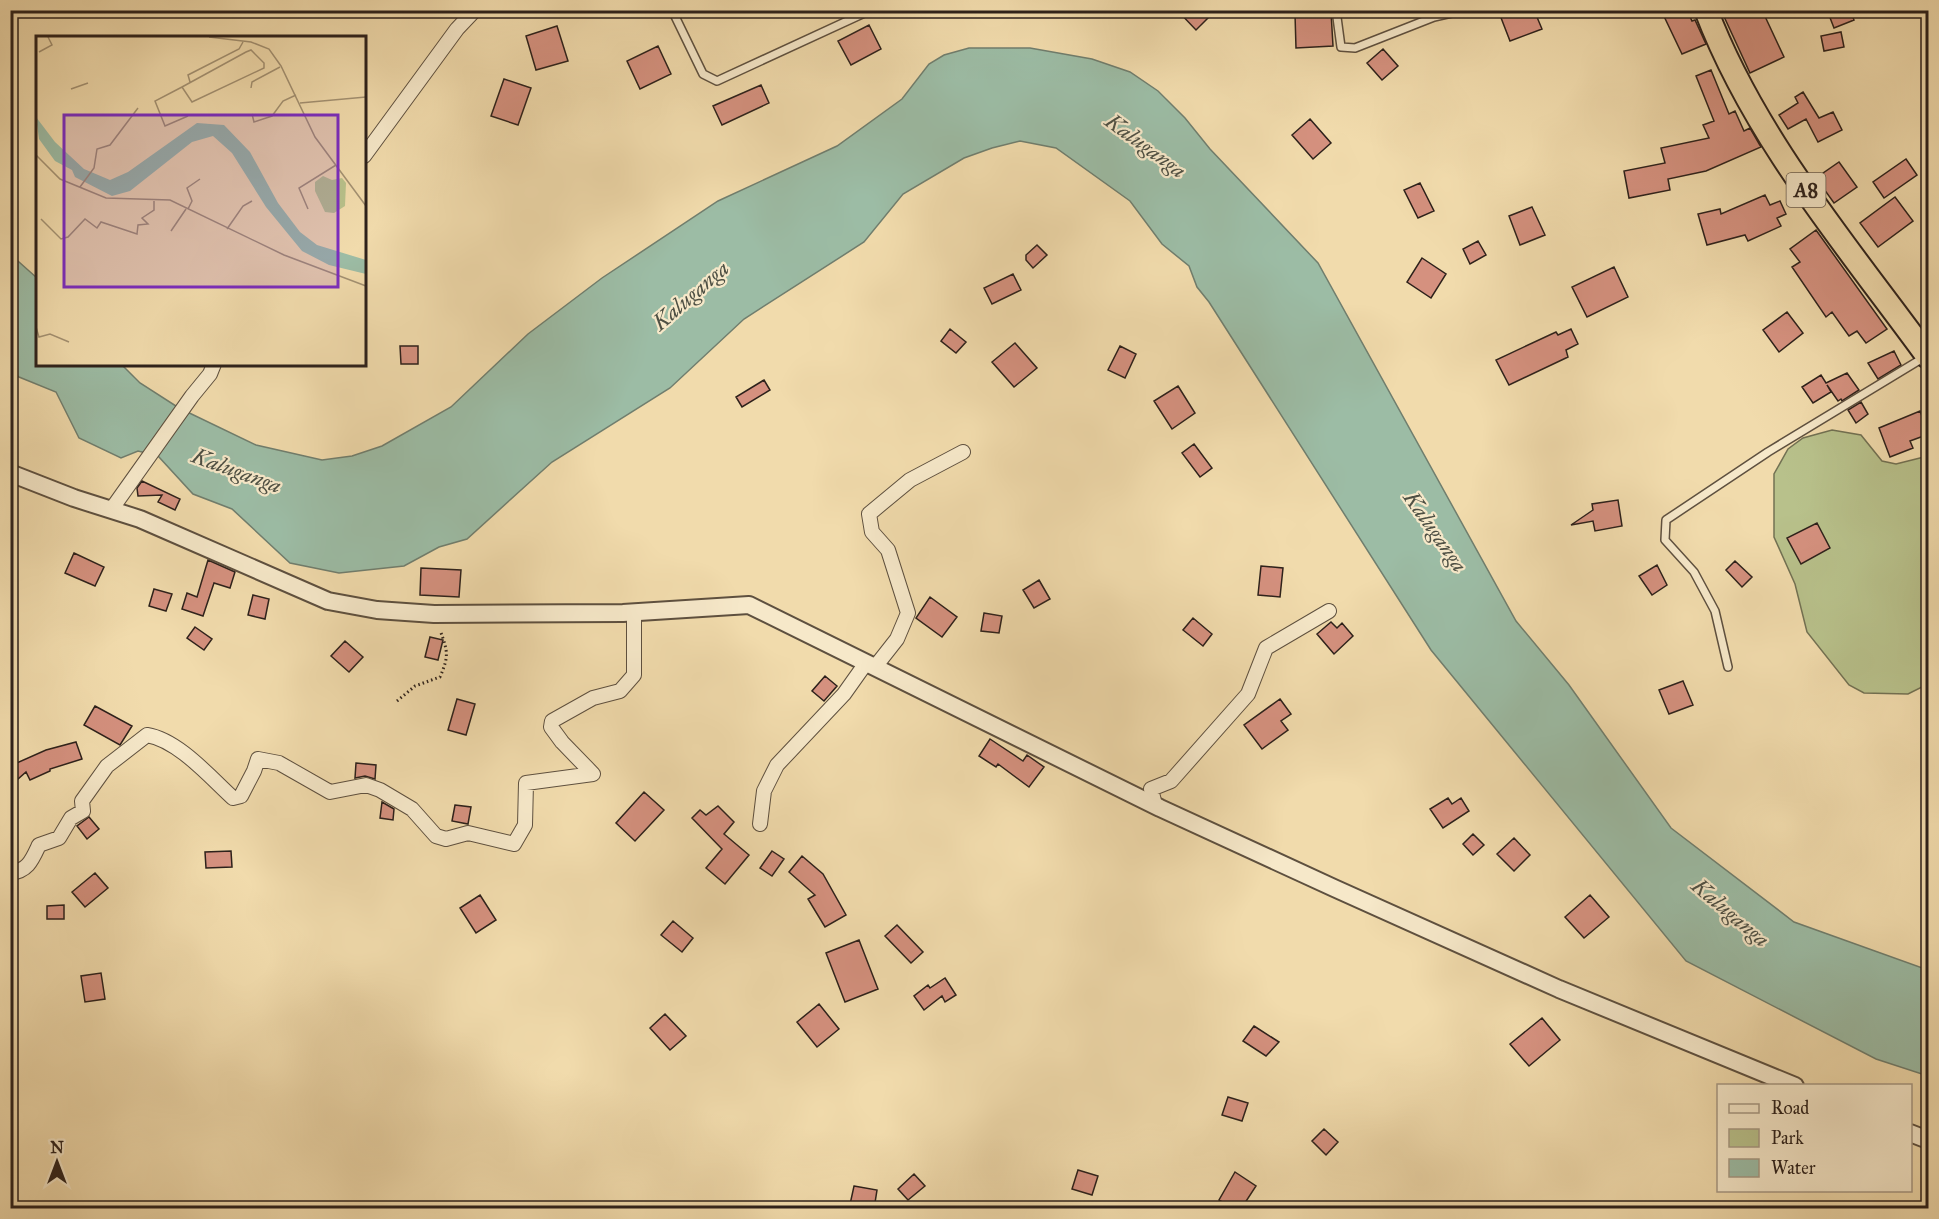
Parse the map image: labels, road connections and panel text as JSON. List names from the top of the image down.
{
  "streets": {
    "highway": ["A8"]
  },
  "water": ["Kaluganga"],
  "legend": ["Road", "Park", "Water"],
  "north": "top"
}
